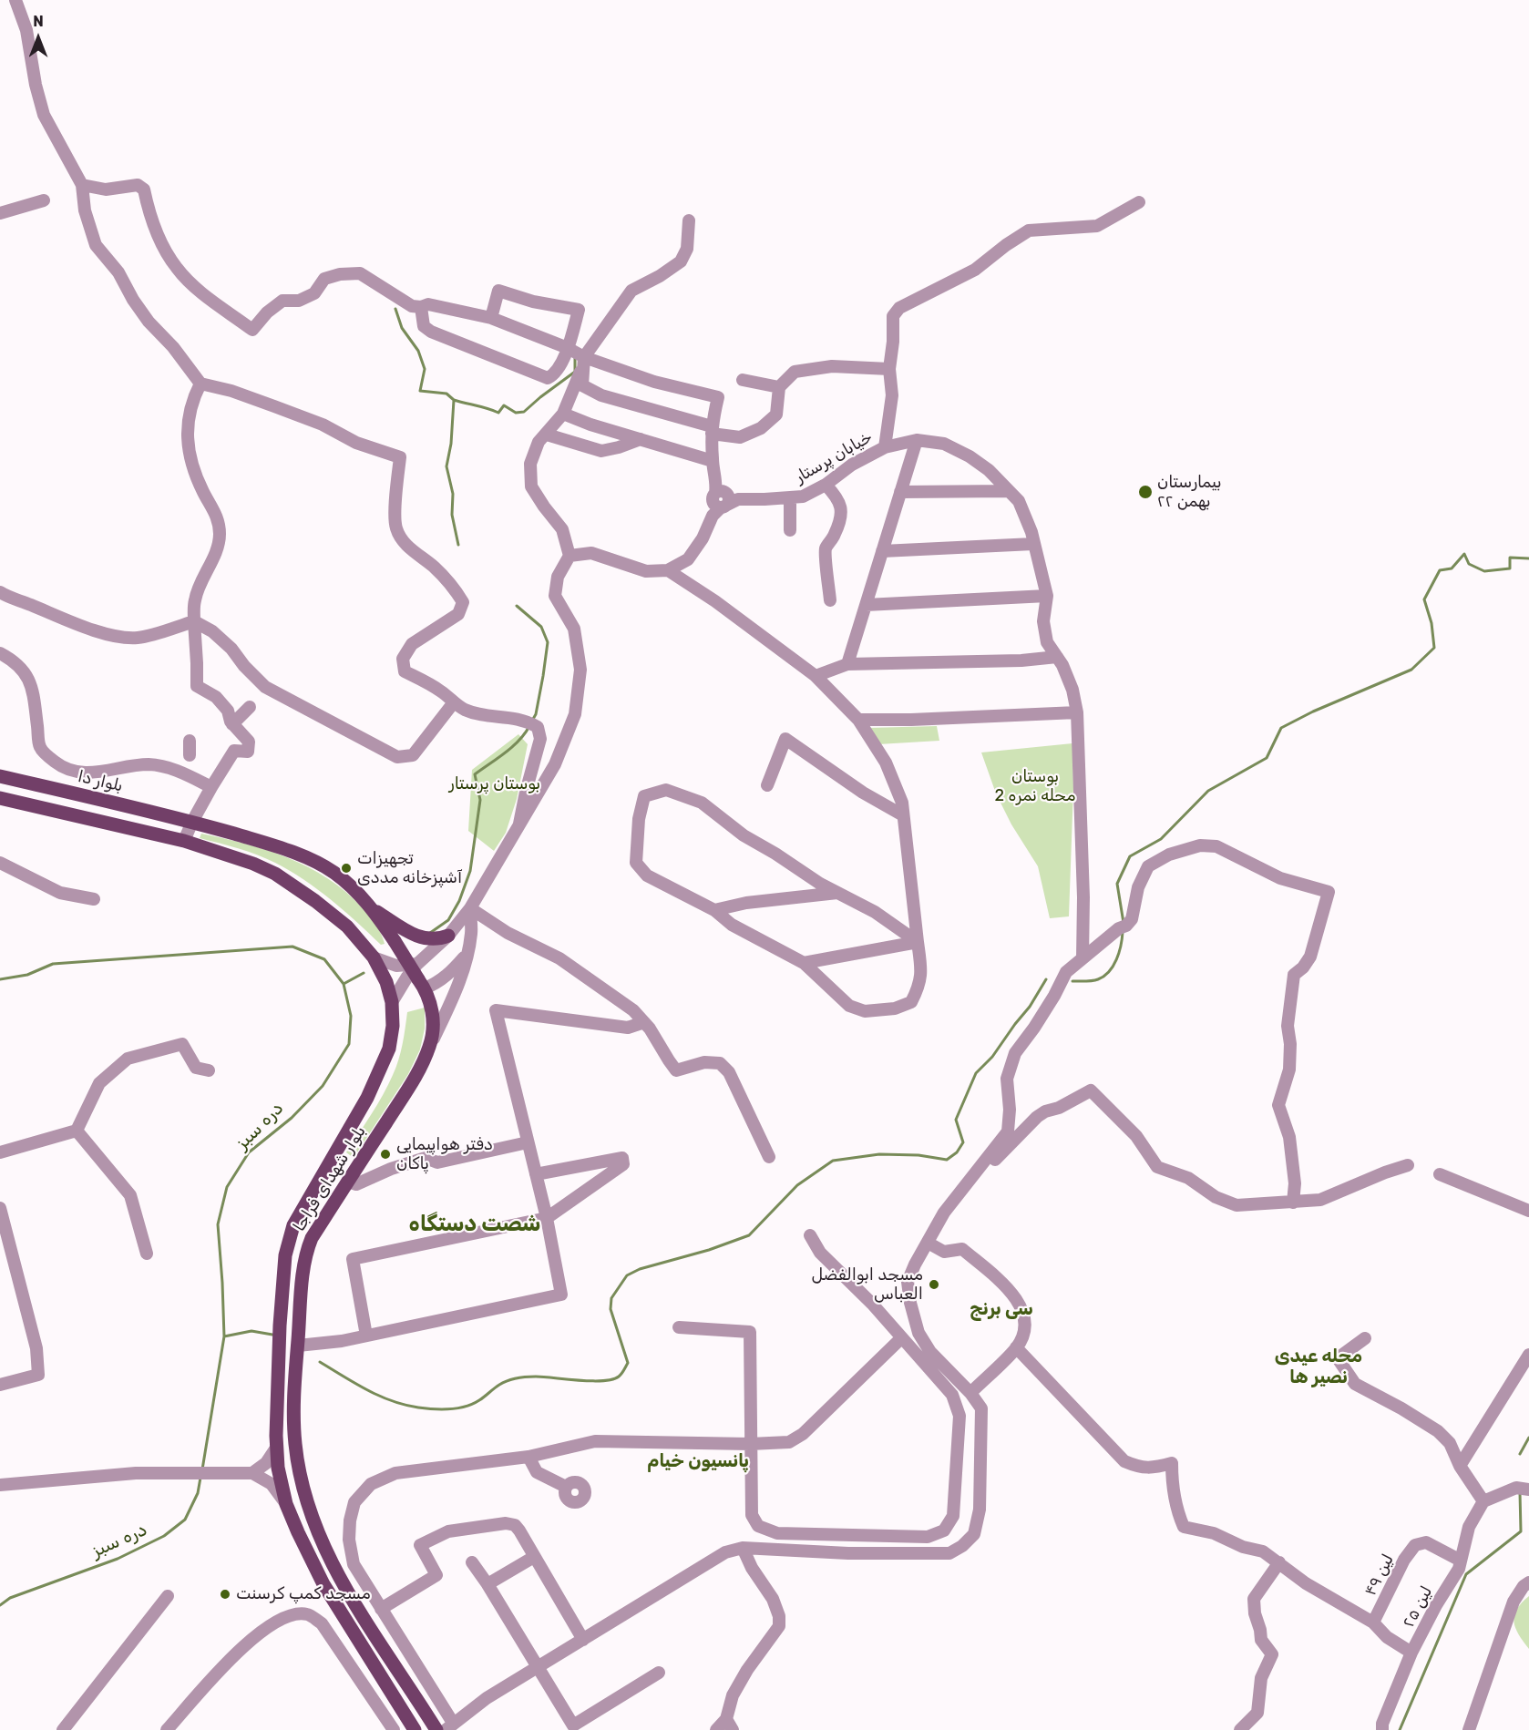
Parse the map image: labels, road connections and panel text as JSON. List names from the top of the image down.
{
  "streets": {
    "main road": ["بلوار دا", "بلوار شهدای فراجا"],
    "street": ["خیابان پرستار", "لین ۴۹", "لین ۲۵"]
  },
  "crossings": [
    ["بلوار دا", "بلوار شهدای فراجا"],
    ["لین ۴۹", "لین ۲۵"]
  ],
  "districts": [
    "شصت دستگاه",
    "سی برنج",
    "محله عیدی نصیر ها",
    "پانسیون خیام"
  ],
  "water": ["دره سبز"],
  "parks": ["بوستان محله نمره 2", "بوستان پرستار"],
  "places": [
    "بیمارستان ۲۲ بهمن",
    "تجهیزات آشپزخانه مددی",
    "دفتر هواپیمایی پاکان",
    "مسجد ابوالفضل العباس",
    "مسجد کمپ کرسنت"
  ],
  "north": "top"
}
